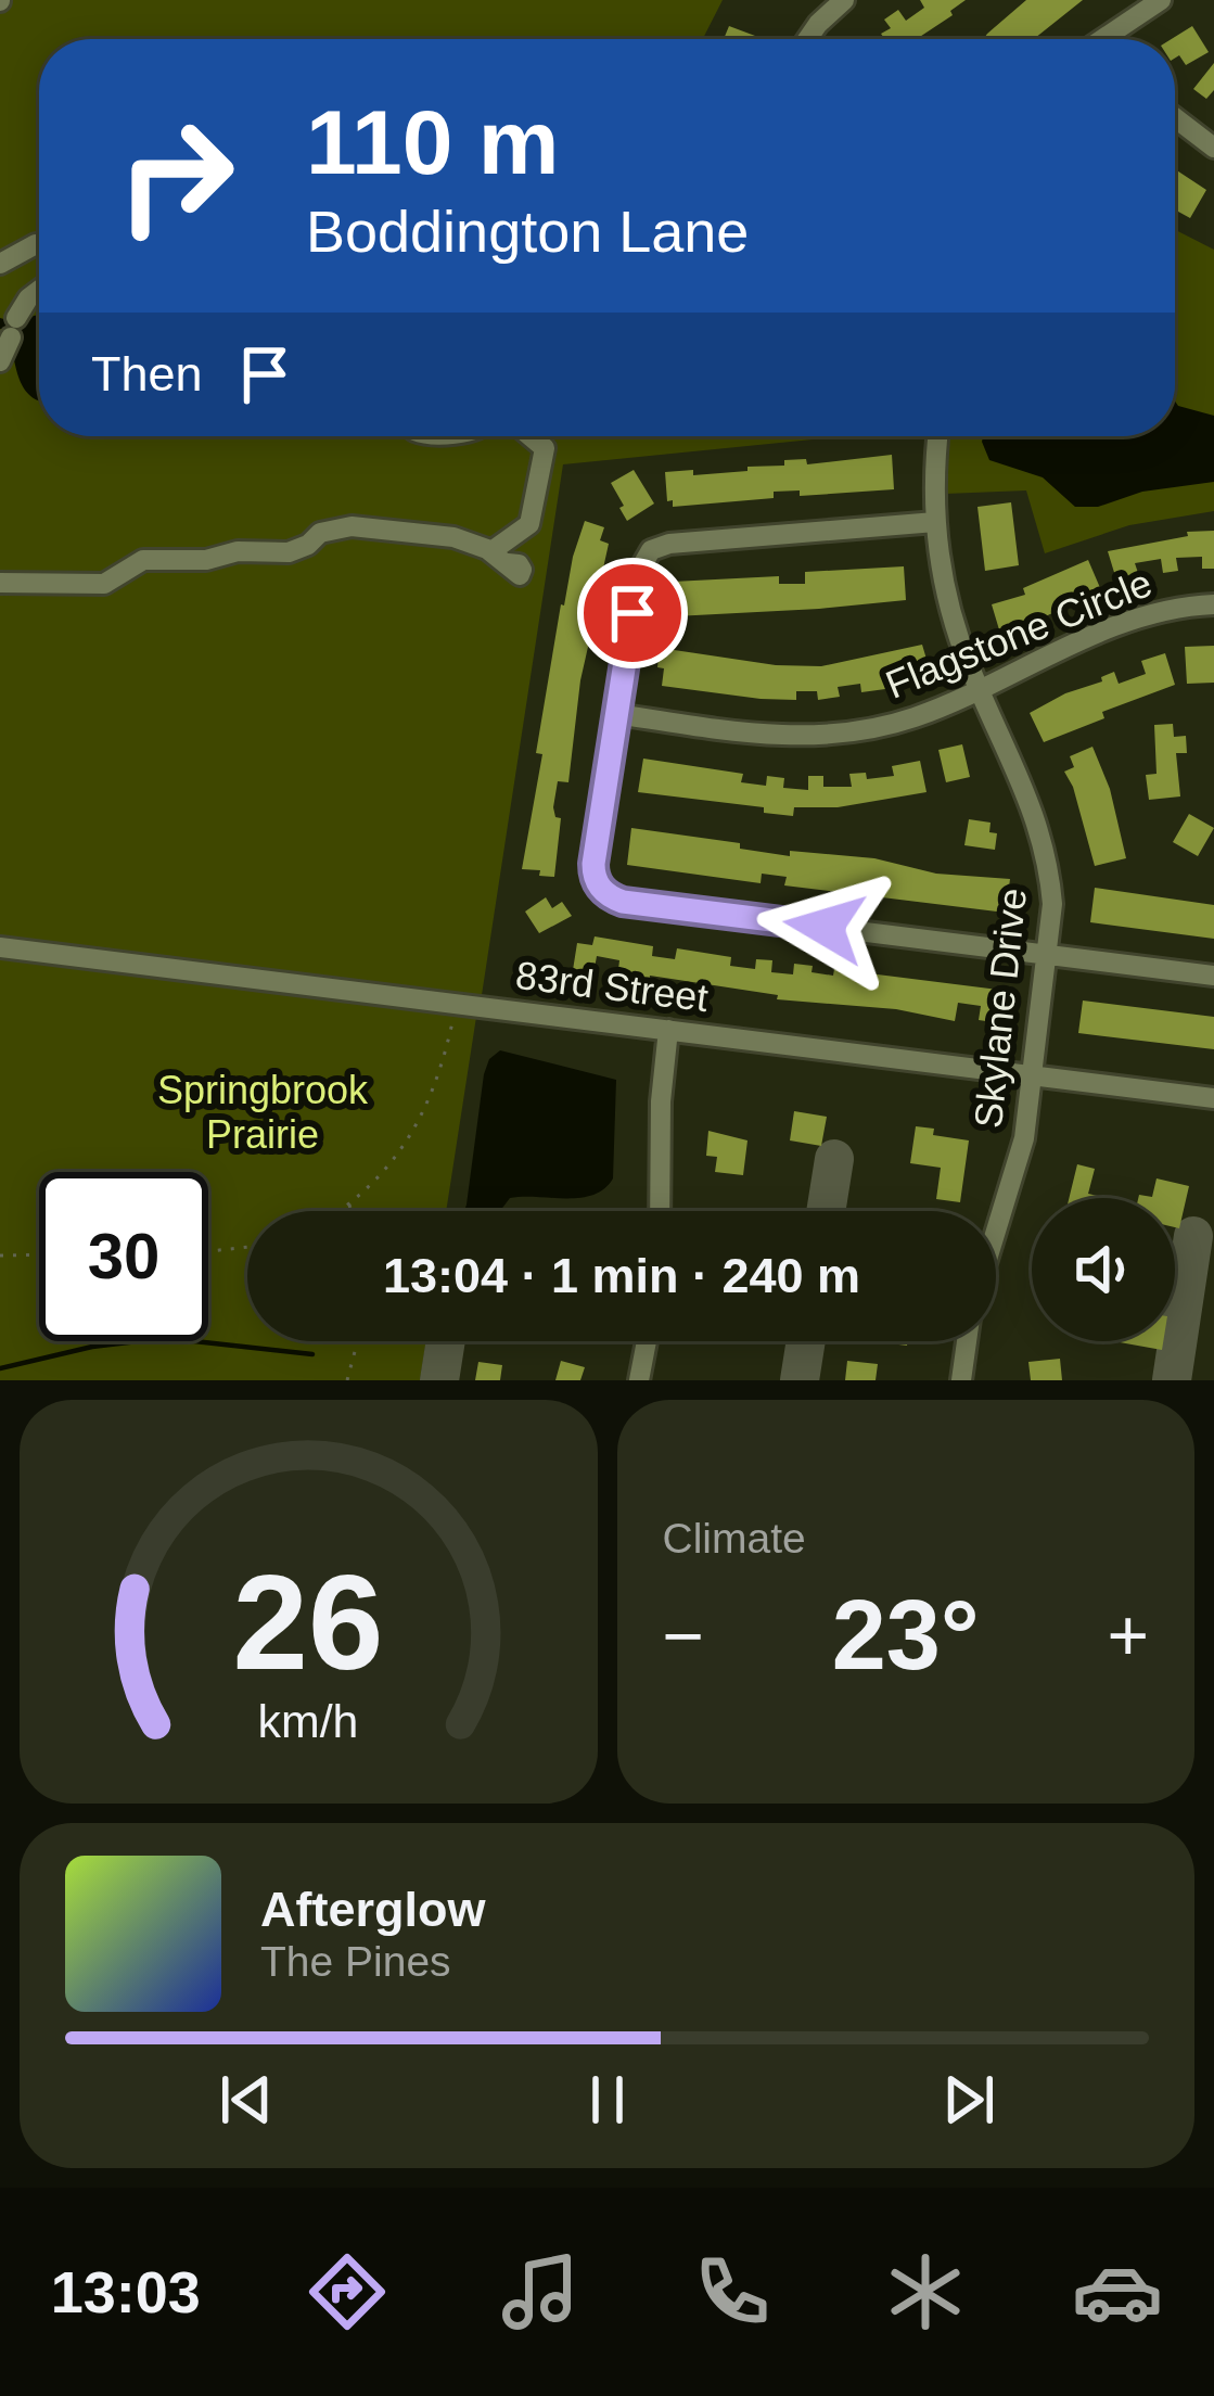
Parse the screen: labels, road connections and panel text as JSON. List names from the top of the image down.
{
  "streets": {
    "street": ["Flagstone Circle", "83rd Street", "Skylane Drive"]
  },
  "crossings": [
    ["Flagstone Circle", "Skylane Drive"],
    ["83rd Street", "Skylane Drive"]
  ],
  "parks": ["Springbrook Prairie"],
  "page": {
    "turn": ["110 m", "Boddington Lane"],
    "then": "Then",
    "limit": "30",
    "trip": "13:04 · 1 min · 240 m",
    "tile": "Climate",
    "heat": ["−", "23°", "+"],
    "song": ["Afterglow", "The Pines"],
    "tabs": "13:03",
    "gauge": ["26", "km/h"]
  }
}
